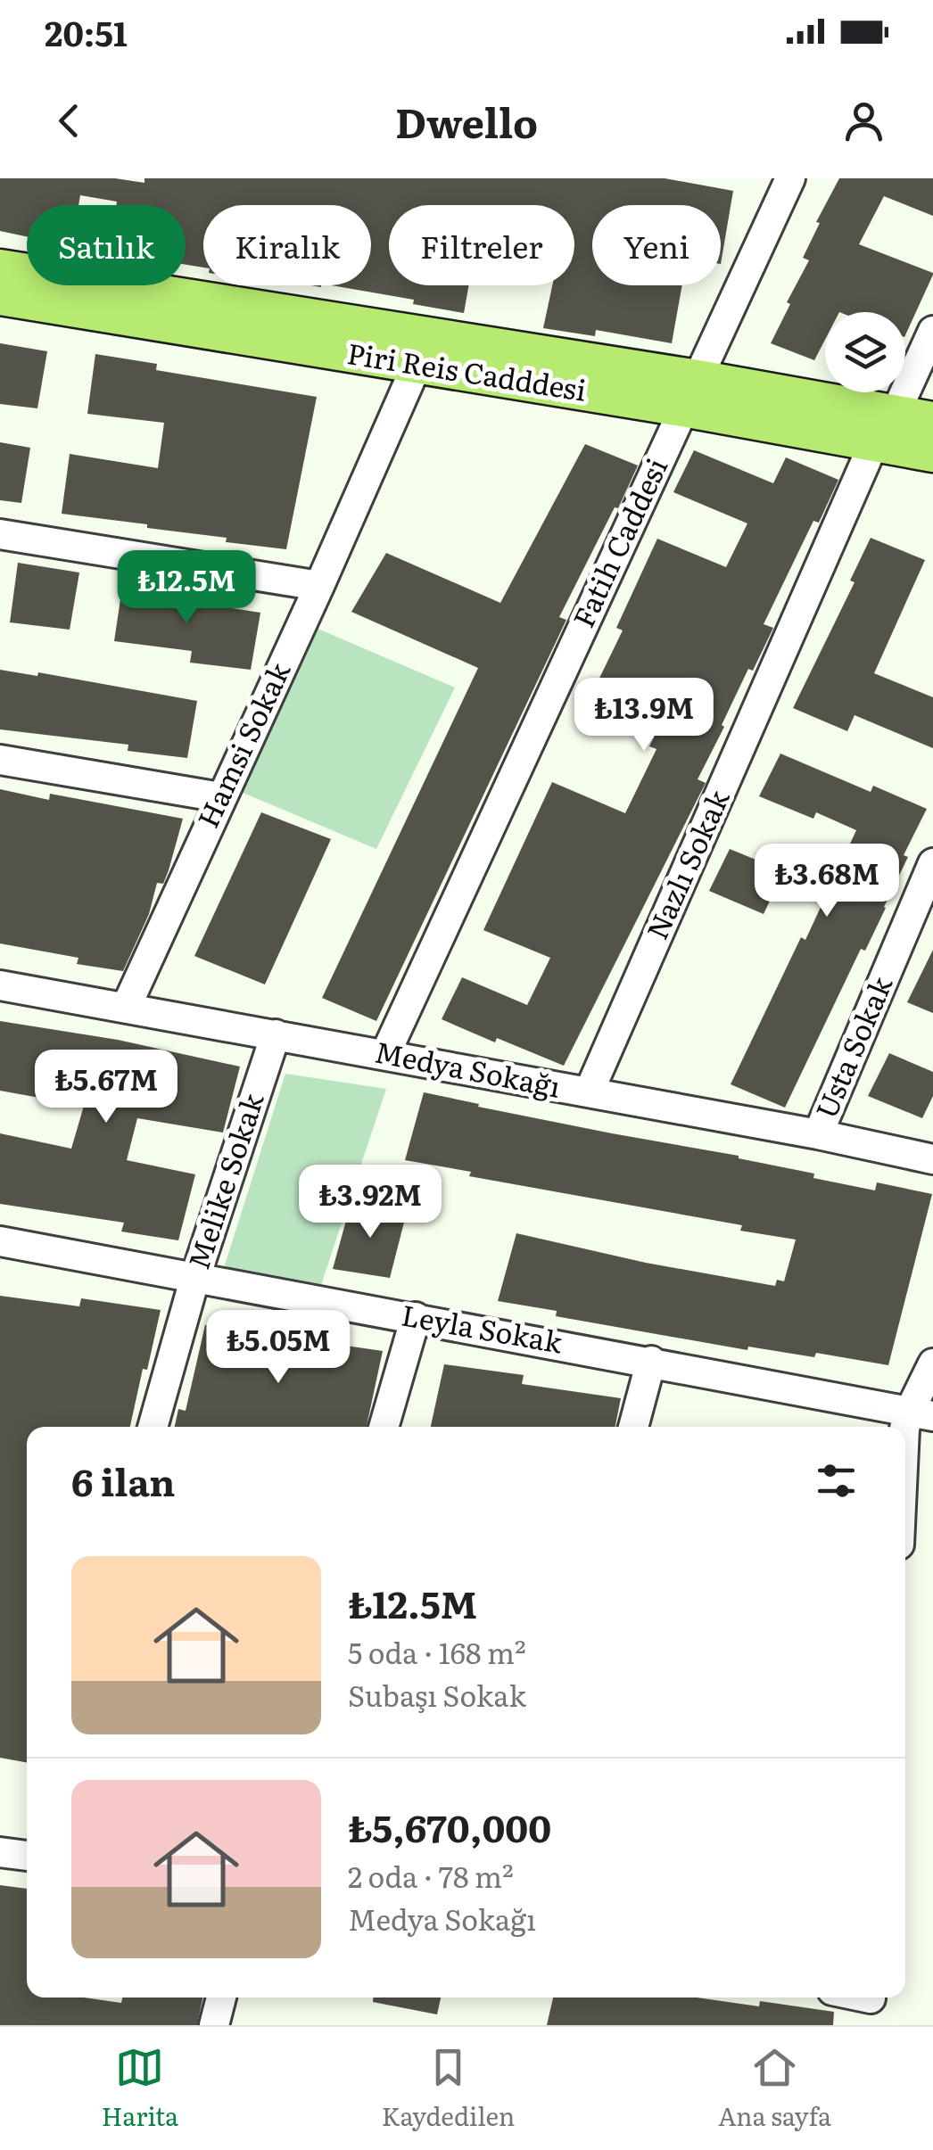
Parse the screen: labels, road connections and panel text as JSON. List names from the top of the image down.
{
  "streets": {
    "main road": ["Piri Reis Cadddesi"],
    "street": [
      "Fatih Caddesi",
      "Hamsi Sokak",
      "Nazlı Sokak",
      "Usta Sokak",
      "Medya Sokağı",
      "Melike Sokak",
      "Leyla Sokak"
    ]
  },
  "crossings": [
    ["Piri Reis Cadddesi", "Fatih Caddesi"],
    ["Piri Reis Cadddesi", "Hamsi Sokak"],
    ["Piri Reis Cadddesi", "Nazlı Sokak"],
    ["Fatih Caddesi", "Medya Sokağı"],
    ["Hamsi Sokak", "Medya Sokağı"],
    ["Nazlı Sokak", "Medya Sokağı"],
    ["Usta Sokak", "Medya Sokağı"],
    ["Medya Sokağı", "Melike Sokak"],
    ["Melike Sokak", "Leyla Sokak"]
  ],
  "page": {
    "status": "20:51",
    "header": "Dwello",
    "chip": [
      "Satılık",
      "Kiralık",
      "Filtreler",
      "Yeni"
    ],
    "price": [
      "₺12.5M",
      "₺13.9M",
      "₺3.68M",
      "₺5.67M",
      "₺3.92M",
      "₺5.05M"
    ],
    "heading": "6 ilan",
    "list": [
      {
        "name": "₺12.5M",
        "note": "5 oda · 168 m² · Subaşı Sokak"
      },
      {
        "name": "₺5,670,000",
        "note": "2 oda · 78 m² · Medya Sokağı"
      }
    ],
    "tabs": ["Harita", "Kaydedilen", "Ana sayfa"]
  }
}
